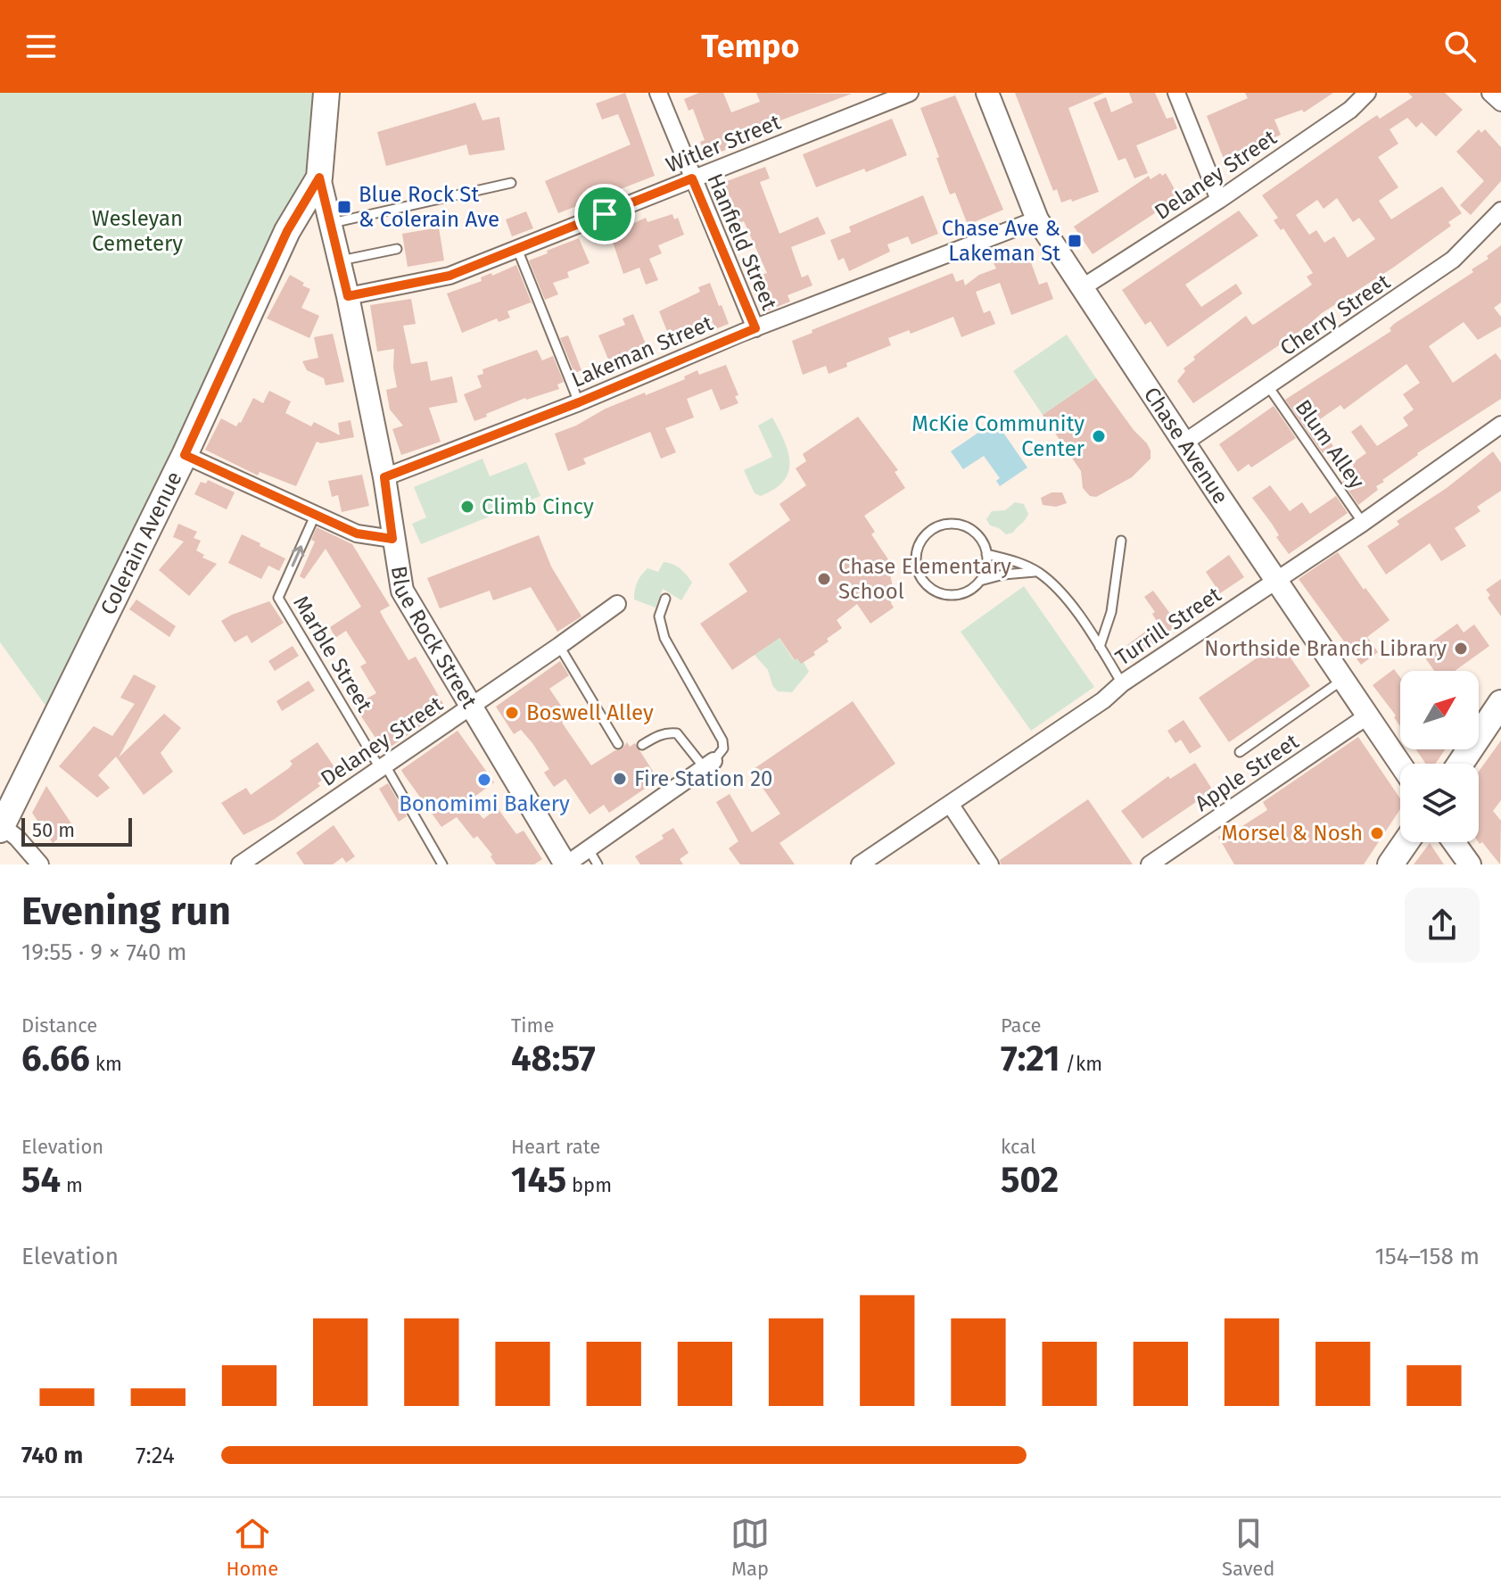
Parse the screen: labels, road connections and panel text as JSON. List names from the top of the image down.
{
  "streets": {
    "main road": ["Colerain Avenue"],
    "street": [
      "Witler Street",
      "Delaney Street",
      "Hanfield Street",
      "Cherry Street",
      "Lakeman Street",
      "Chase Avenue",
      "Turrill Street",
      "Blue Rock Street",
      "Apple Street"
    ],
    "lane": ["Blum Alley", "Marble Street"]
  },
  "crossings": [
    ["Witler Street", "Hanfield Street"],
    ["Witler Street", "Blue Rock Street"],
    ["Delaney Street", "Chase Avenue"],
    ["Delaney Street", "Blue Rock Street"],
    ["Delaney Street", "Marble Street"],
    ["Hanfield Street", "Lakeman Street"],
    ["Cherry Street", "Blum Alley"],
    ["Cherry Street", "Chase Avenue"],
    ["Lakeman Street", "Chase Avenue"],
    ["Lakeman Street", "Blue Rock Street"],
    ["Blum Alley", "Turrill Street"],
    ["Chase Avenue", "Turrill Street"],
    ["Chase Avenue", "Apple Street"],
    ["Colerain Avenue", "Blue Rock Street"]
  ],
  "one_way": ["Marble Street"],
  "parks": ["Wesleyan Cemetery"],
  "places": {
    "transit": ["Blue Rock St & Colerain Ave", "Chase Ave & Lakeman St"],
    "other": [
      "McKie Community Center",
      "Climb Cincy",
      "Chase Elementary School",
      "Northside Branch Library",
      "Boswell Alley",
      "Fire Station 20",
      "Bonomimi Bakery",
      "Morsel & Nosh"
    ]
  },
  "scale_bar": "50 m",
  "north": "top right",
  "page": {
    "header": "Tempo",
    "scale": "50 m",
    "heading": ["Evening run", "19:55 · 9 × 740 m"],
    "stats": [
      ["Distance", "6.66 km"],
      ["Time", "48:57"],
      ["Pace", "7:21 /km"],
      ["Elevation", "54 m"],
      ["Heart rate", "145 bpm"],
      ["kcal", "502"]
    ],
    "chart": ["Elevation", "154–158 m"],
    "list": [
      {
        "name": "740 m",
        "note": "7:24"
      }
    ],
    "tabs": ["Home", "Map", "Saved"]
  }
}
